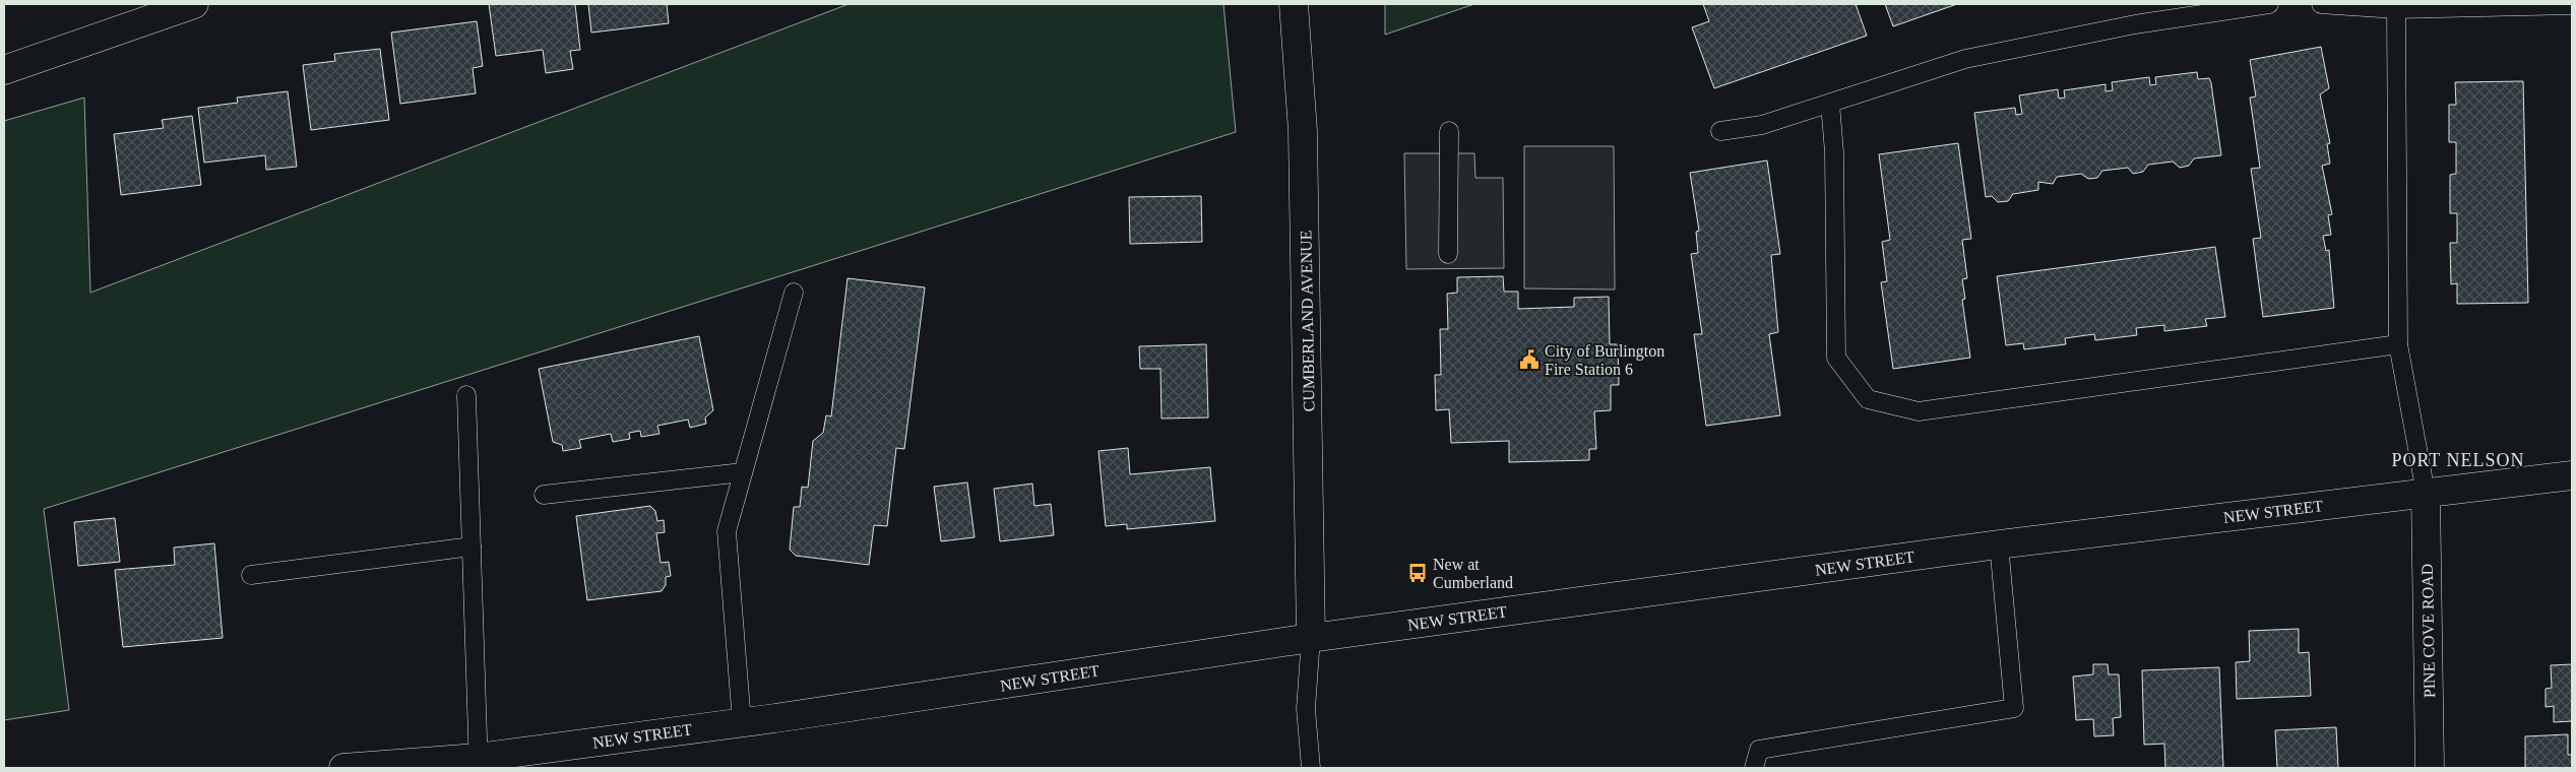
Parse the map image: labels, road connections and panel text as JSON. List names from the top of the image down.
{
  "streets": {
    "main road": ["CUMBERLAND AVENUE", "NEW STREET", "PINE COVE ROAD"]
  },
  "crossings": [
    ["CUMBERLAND AVENUE", "NEW STREET"],
    ["NEW STREET", "PINE COVE ROAD"]
  ],
  "districts": ["PORT NELSON"],
  "places": {
    "public building": ["City of Burlington Fire Station 6"],
    "bus stop": ["New at Cumberland"]
  }
}
